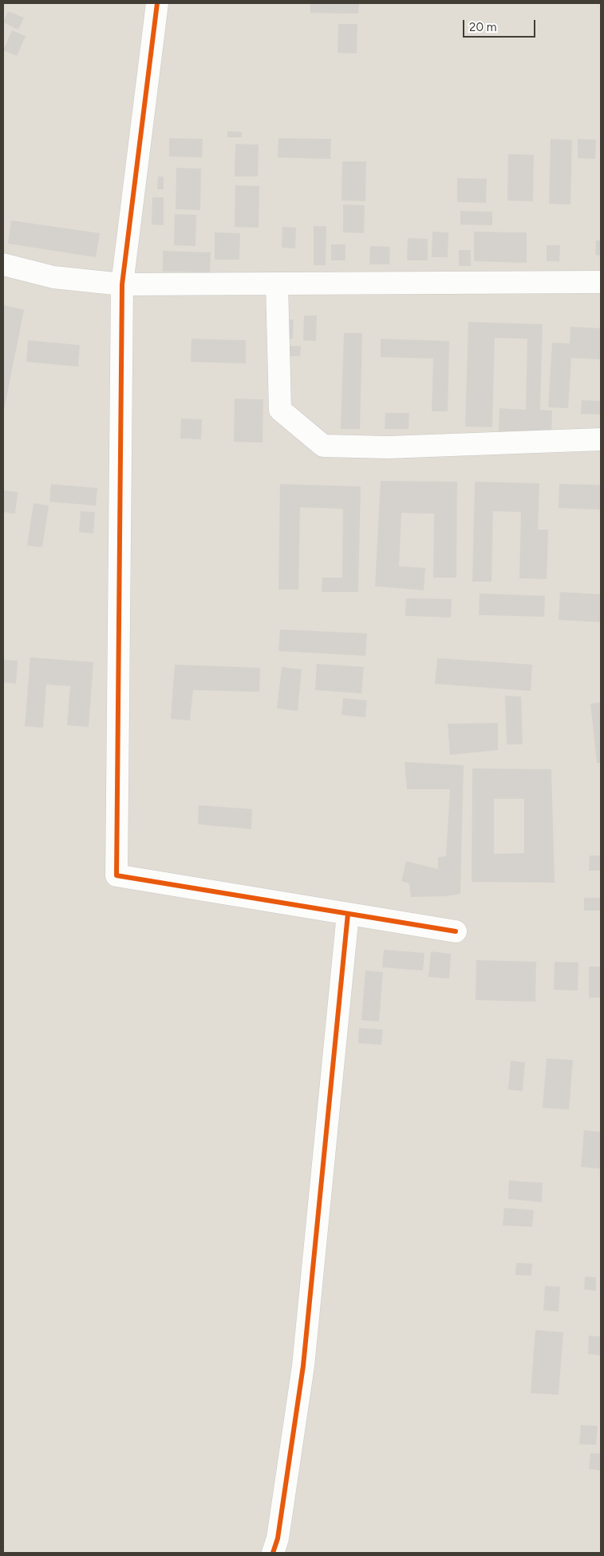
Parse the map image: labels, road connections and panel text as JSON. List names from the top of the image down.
{
  "scale_bar": "20 m"
}
